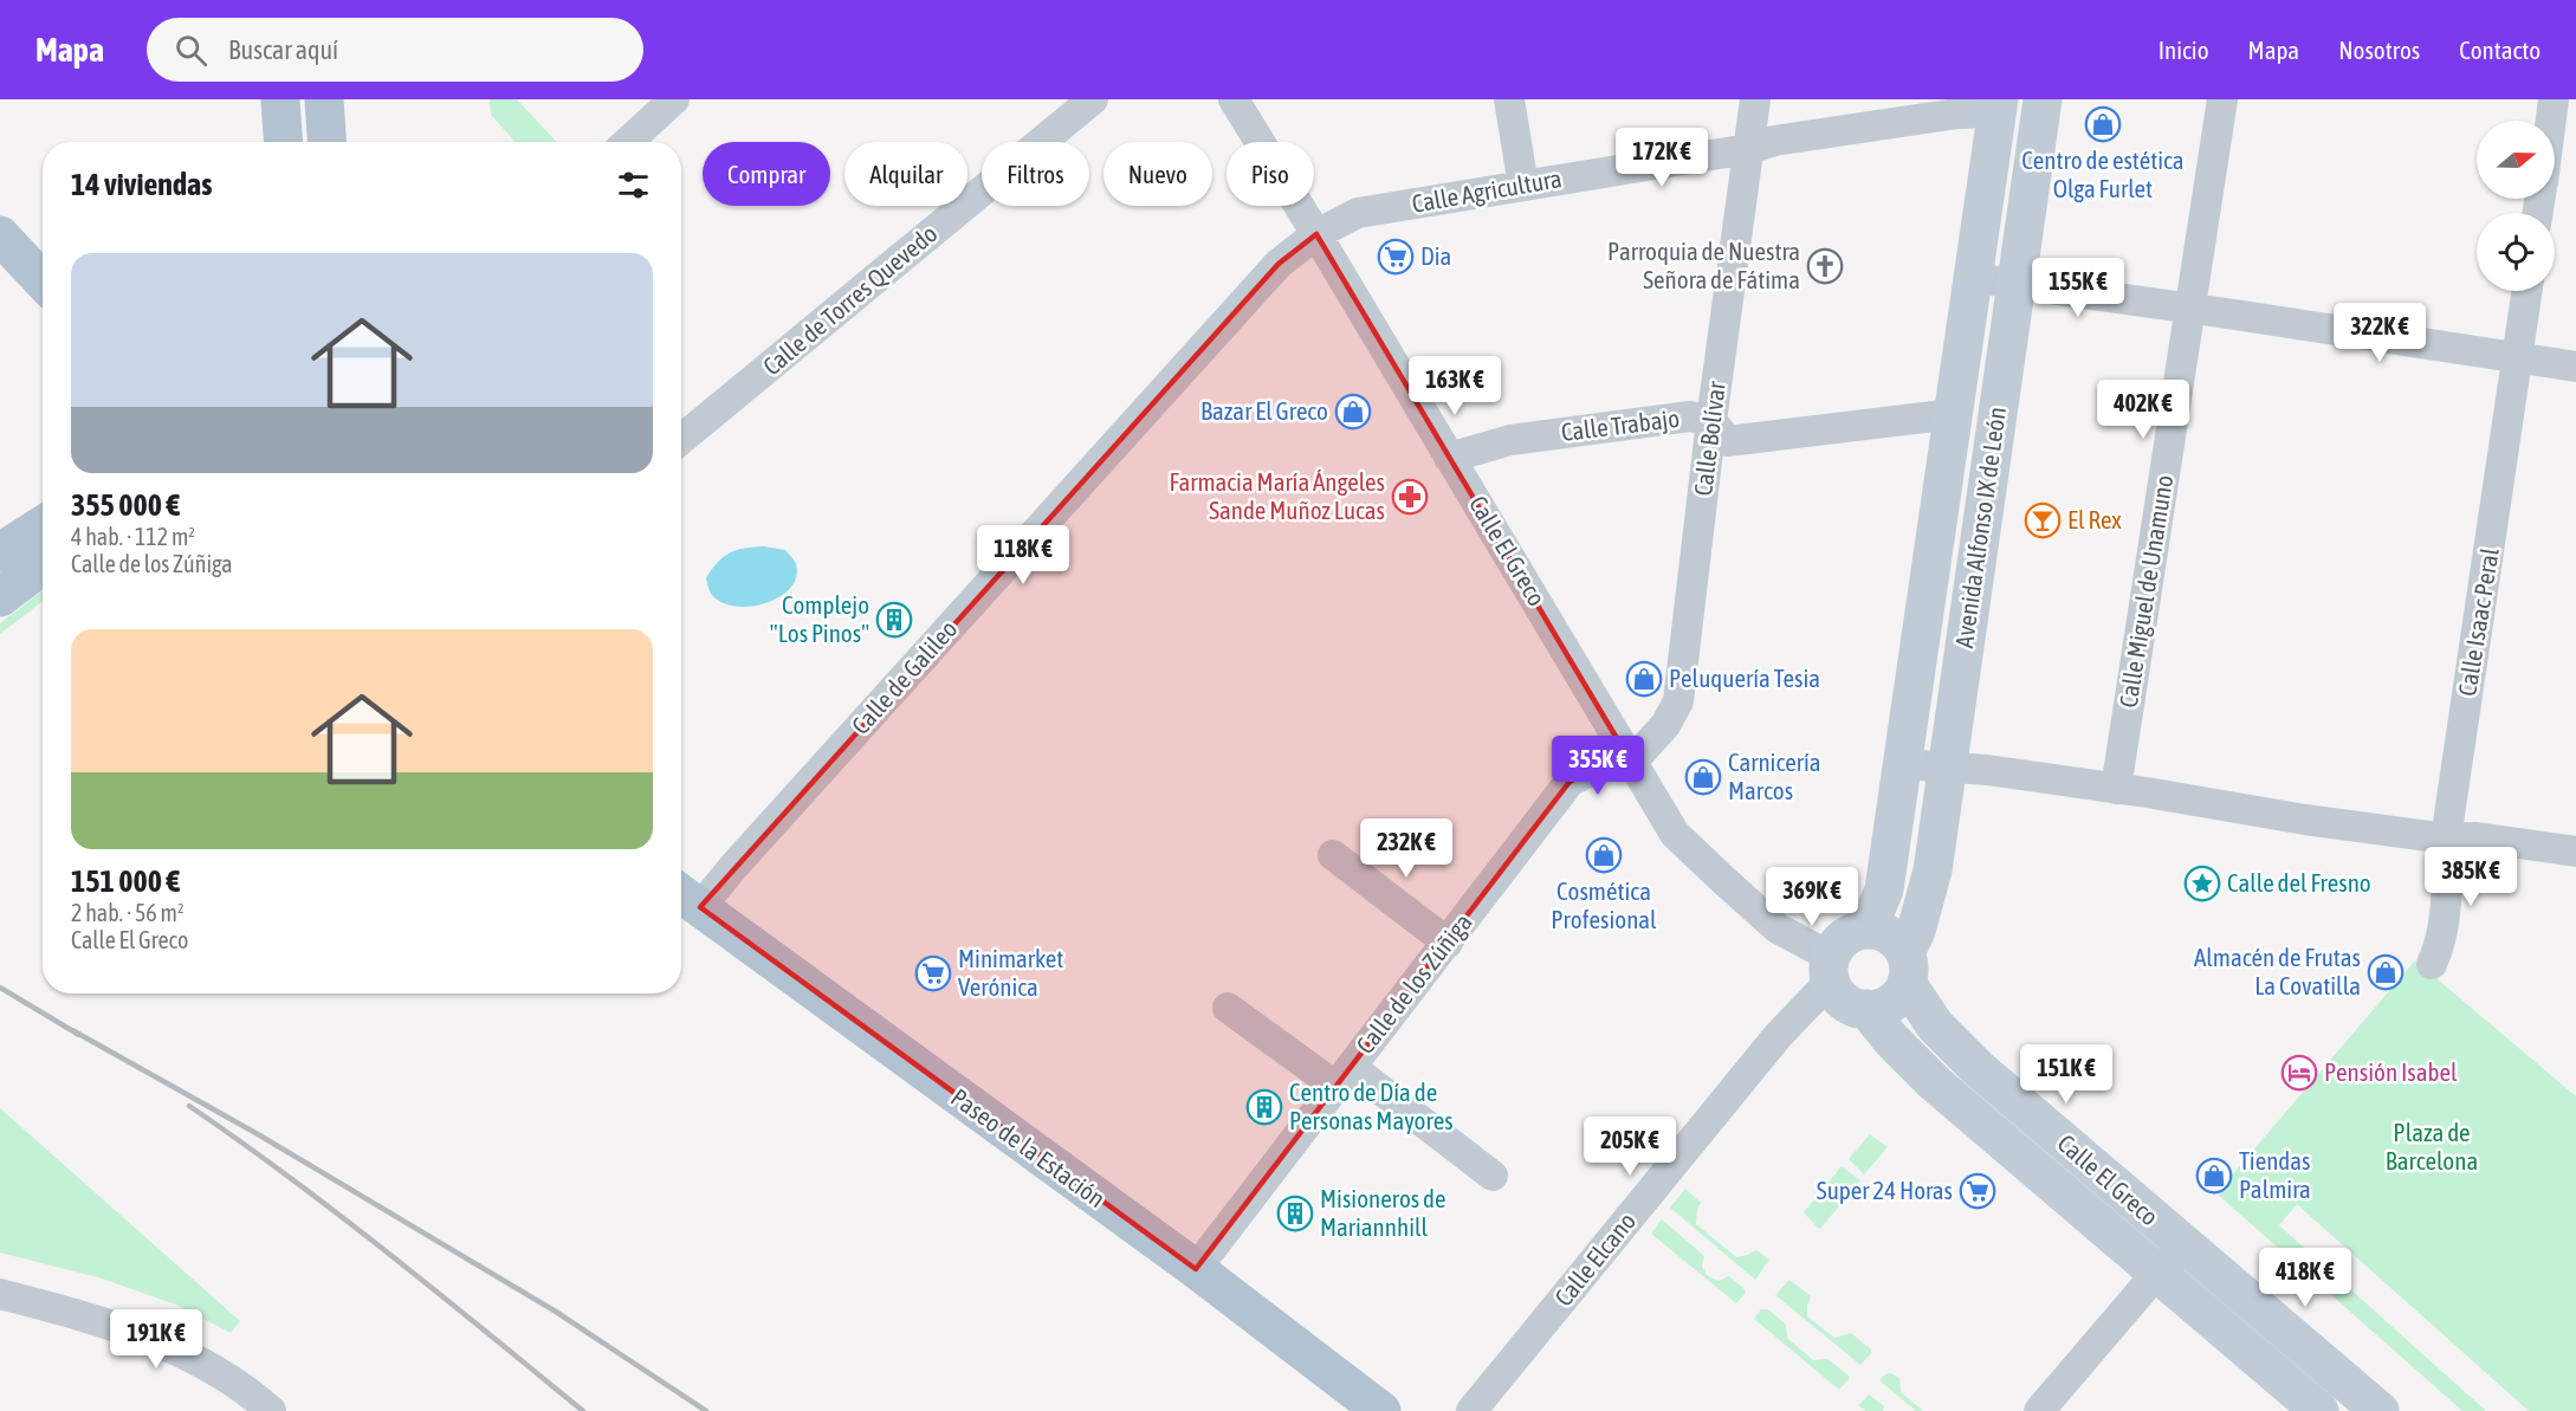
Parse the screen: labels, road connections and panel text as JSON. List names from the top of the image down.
{
  "streets": {
    "main road": ["Avenida Alfonso IX de León", "Calle El Greco", "Paseo de la Estación"],
    "street": [
      "Calle Agricultura",
      "Calle de Torres Quevedo",
      "Calle Trabajo",
      "Calle Bolívar",
      "Calle Miguel de Unamuno",
      "Calle Isaac Peral",
      "Calle de Galileo",
      "Calle de los Zúñiga",
      "Calle Elcano"
    ]
  },
  "crossings": [
    ["Calle Agricultura", "Calle Bolívar"],
    ["Calle Agricultura", "Avenida Alfonso IX de León"],
    ["Calle Agricultura", "Calle El Greco"],
    ["Calle Agricultura", "Calle de Galileo"],
    ["Calle Trabajo", "Calle Bolívar"],
    ["Calle Trabajo", "Avenida Alfonso IX de León"],
    ["Calle Trabajo", "Calle El Greco"],
    ["Calle Bolívar", "Calle El Greco"],
    ["Calle Bolívar", "Calle de los Zúñiga"],
    ["Avenida Alfonso IX de León", "Calle El Greco"],
    ["Avenida Alfonso IX de León", "Calle Elcano"],
    ["Calle El Greco", "Calle de Galileo"],
    ["Calle El Greco", "Calle de los Zúñiga"],
    ["Calle El Greco", "Calle Elcano"],
    ["Calle de Galileo", "Paseo de la Estación"],
    ["Calle de los Zúñiga", "Paseo de la Estación"]
  ],
  "parks": ["Plaza de Barcelona"],
  "places": {
    "shop": [
      "Centro de estética Olga Furlet",
      "Bazar El Greco",
      "Peluquería Tesia",
      "Carnicería Marcos",
      "Cosmética Profesional",
      "Almacén de Frutas La Covatilla",
      "Tiendas Palmira"
    ],
    "supermarket": ["Dia", "Minimarket Verónica", "Super 24 Horas"],
    "church": ["Parroquia de Nuestra Señora de Fátima"],
    "pharmacy": ["Farmacia María Ángeles Sande Muñoz Lucas"],
    "bar": ["El Rex"],
    "building": ["Complejo \"Los Pinos\"", "Centro de Día de Personas Mayores", "Misioneros de Mariannhill"],
    "place": ["Calle del Fresno"],
    "hotel": ["Pensión Isabel"]
  },
  "north": "right",
  "page": {
    "header": "Mapa",
    "search": "Buscar aquí",
    "nav": [
      "Inicio",
      "Mapa",
      "Nosotros",
      "Contacto"
    ],
    "price": [
      "172K €",
      "155K €",
      "322K €",
      "163K €",
      "402K €",
      "118K €",
      "355K €",
      "232K €",
      "385K €",
      "369K €",
      "151K €",
      "205K €",
      "418K €",
      "191K €"
    ],
    "chip": [
      "Comprar",
      "Alquilar",
      "Filtros",
      "Nuevo",
      "Piso"
    ],
    "heading": "14 viviendas",
    "list": [
      {
        "name": "355 000 €",
        "note": "4 hab. · 112 m² · Calle de los Zúñiga"
      },
      {
        "name": "151 000 €",
        "note": "2 hab. · 56 m² · Calle El Greco"
      }
    ]
  }
}
